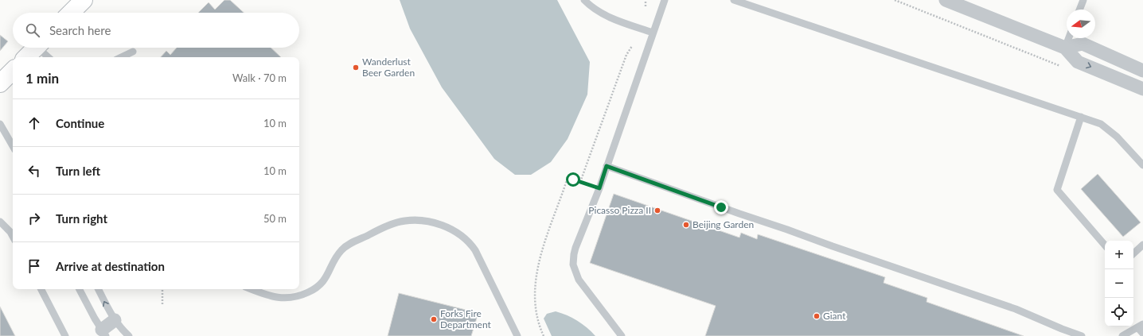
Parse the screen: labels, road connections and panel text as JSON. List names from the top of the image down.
{
  "places": [
    "Wanderlust Beer Garden",
    "Picasso Pizza II",
    "Beijing Garden",
    "Giant",
    "Forks Fire Department"
  ],
  "north": "left",
  "page": {
    "search": "Search here",
    "heading": ["1 min", "Walk · 70 m"],
    "list": [
      ["Continue", "10 m"],
      ["Turn left", "10 m"],
      ["Turn right", "50 m"],
      "Arrive at destination"
    ],
    "map_buttons": ["+", "−"]
  }
}
